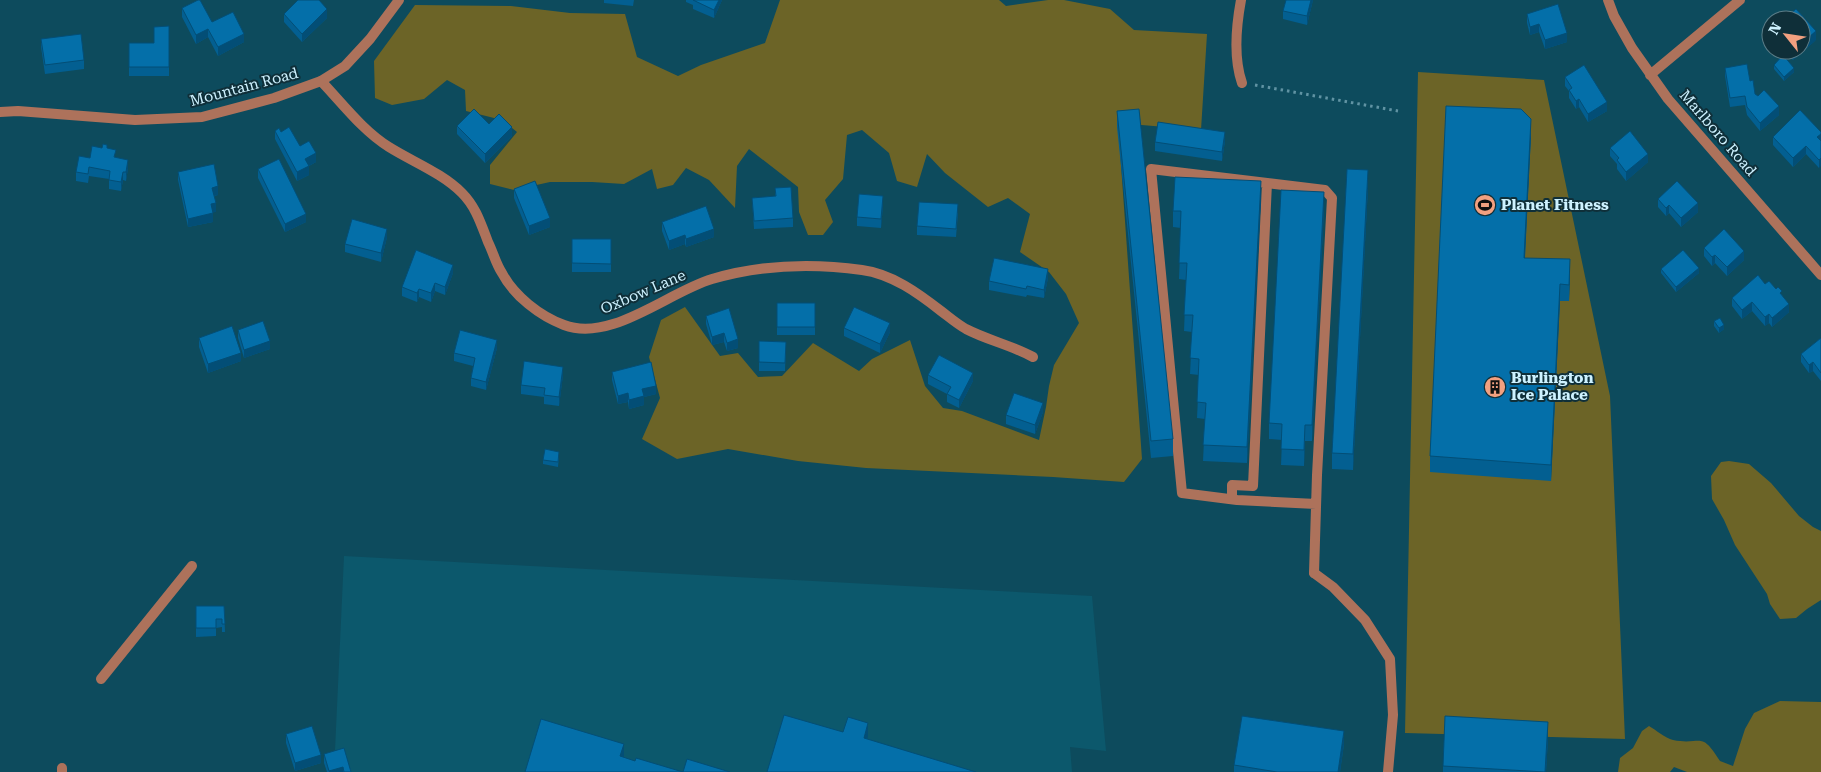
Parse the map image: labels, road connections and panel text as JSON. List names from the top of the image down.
{
  "streets": {
    "street": ["Mountain Road", "Marlboro Road", "Oxbow Lane"]
  },
  "crossings": [
    ["Mountain Road", "Oxbow Lane"]
  ],
  "places": {
    "sports": ["Planet Fitness"],
    "building": ["Burlington Ice Palace"]
  },
  "north": "top left"
}
